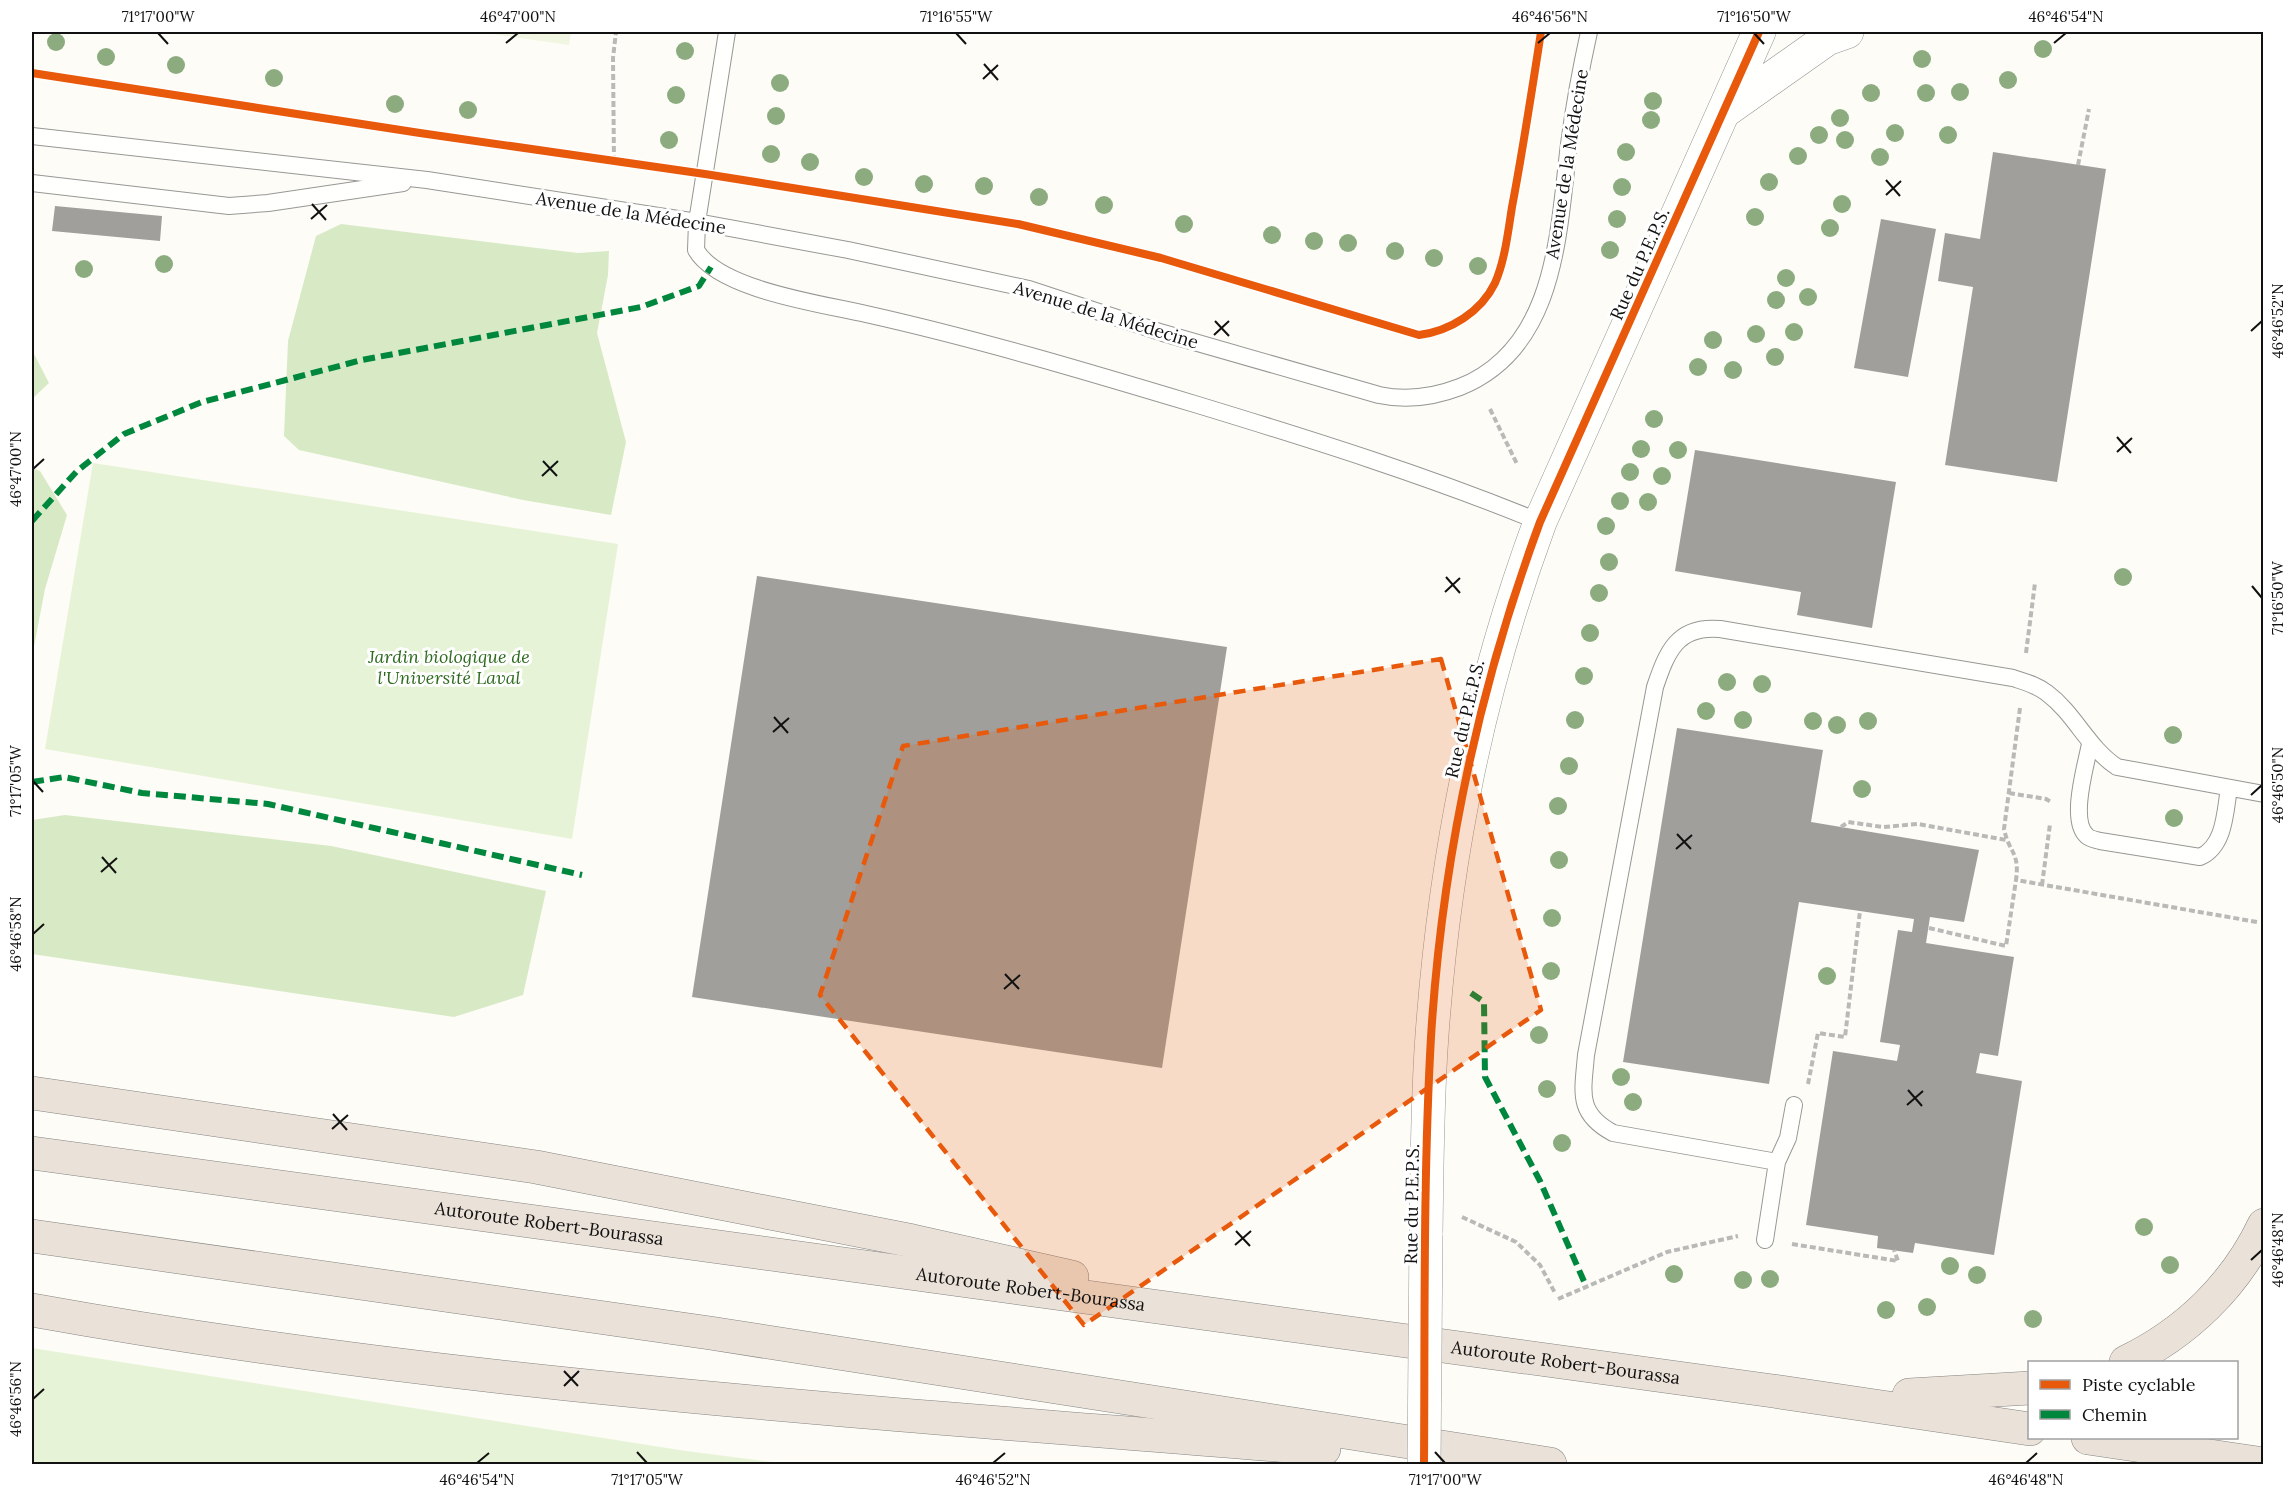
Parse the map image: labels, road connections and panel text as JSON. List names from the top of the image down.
{
  "streets": {
    "highway": ["Autoroute Robert-Bourassa"],
    "street": ["Rue du P.E.P.S."],
    "lane": ["Avenue de la Médecine"]
  },
  "parks": ["Jardin biologique de l'Université Laval"],
  "legend": ["Piste cyclable", "Chemin"],
  "coordinates": [
    "71°17'00\"W",
    "46°47'00\"N",
    "71°16'55\"W",
    "46°46'56\"N",
    "71°16'50\"W",
    "46°46'54\"N",
    "46°46'52\"N",
    "71°17'05\"W",
    "46°46'50\"N",
    "46°46'58\"N",
    "46°46'48\"N"
  ]
}
